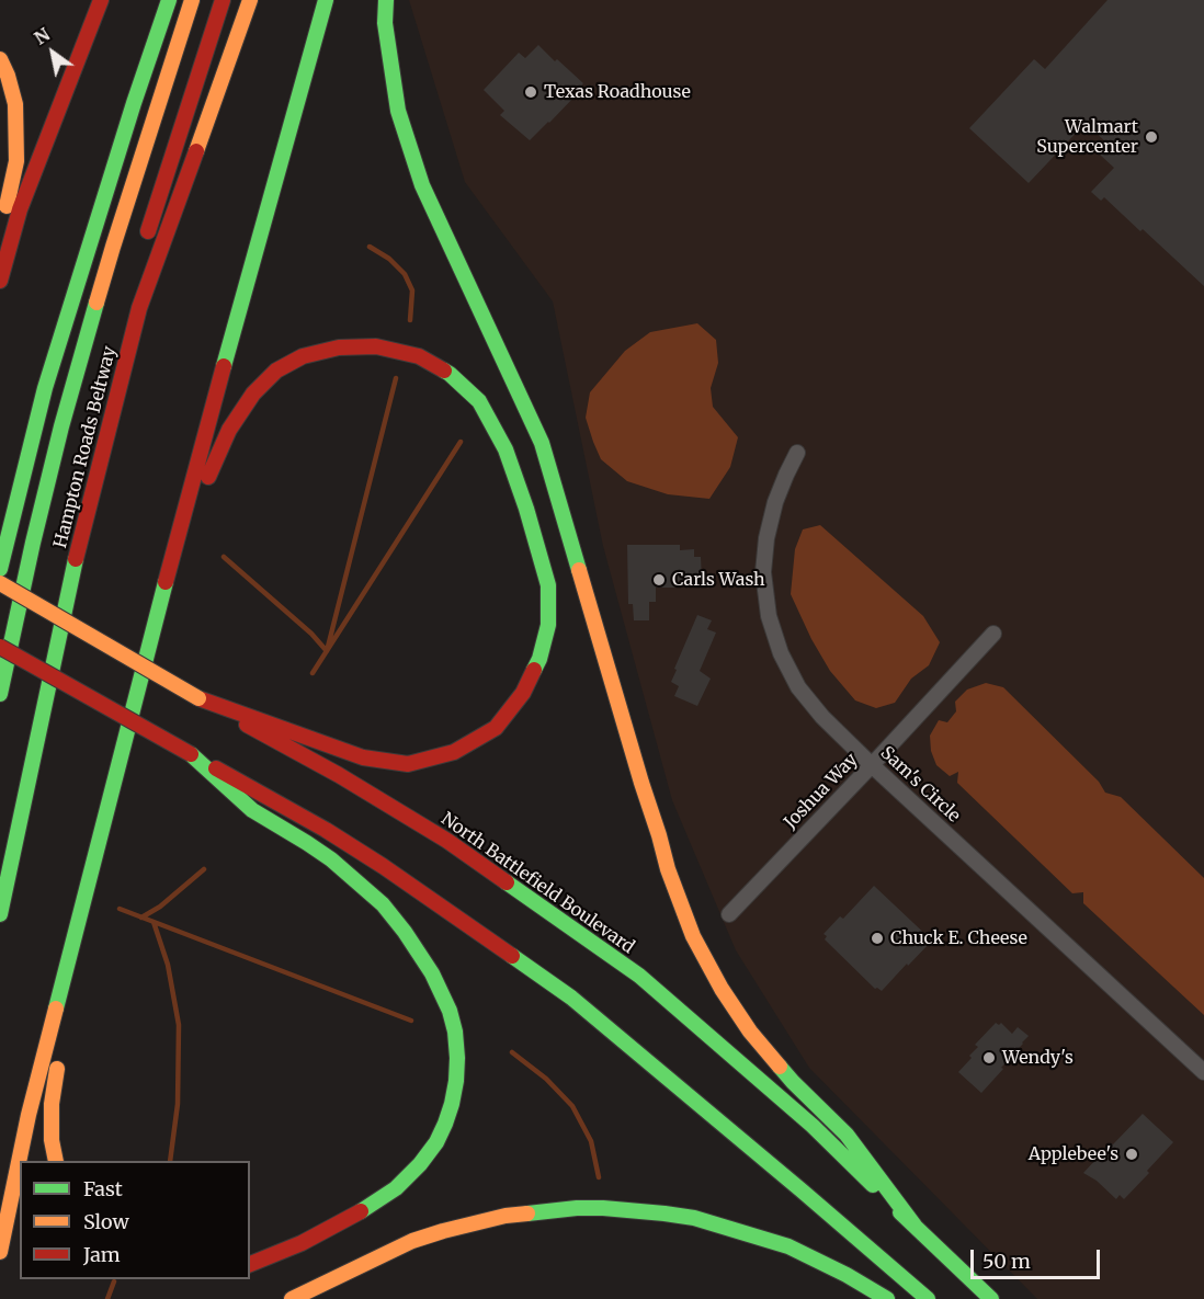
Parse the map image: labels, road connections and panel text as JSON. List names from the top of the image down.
{
  "streets": {
    "main road": ["Hampton Roads Beltway", "North Battlefield Boulevard"],
    "street": ["Sam's Circle", "Joshua Way"]
  },
  "crossings": [
    ["Sam's Circle", "Joshua Way"]
  ],
  "places": [
    "Texas Roadhouse",
    "Walmart Supercenter",
    "Carls Wash",
    "Chuck E. Cheese",
    "Wendy's",
    "Applebee's"
  ],
  "legend": ["Fast", "Slow", "Jam"],
  "scale_bar": "50 m",
  "north": "top left"
}
